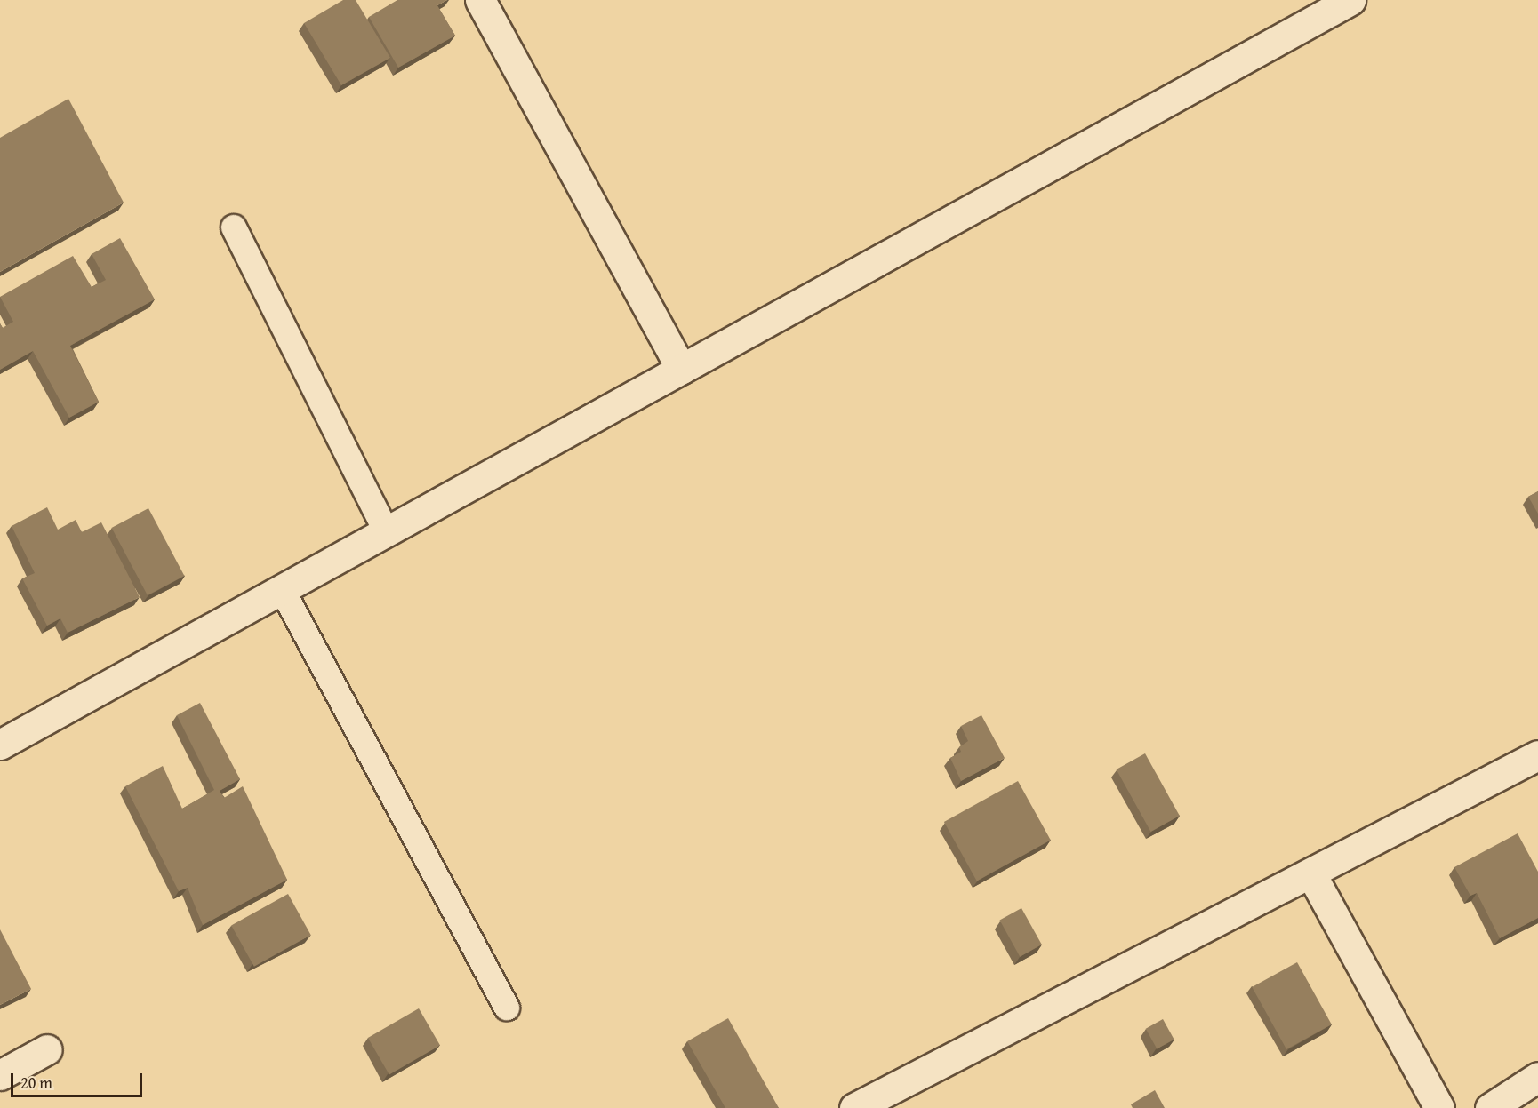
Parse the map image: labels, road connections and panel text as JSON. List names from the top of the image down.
{
  "scale_bar": "20 m"
}
